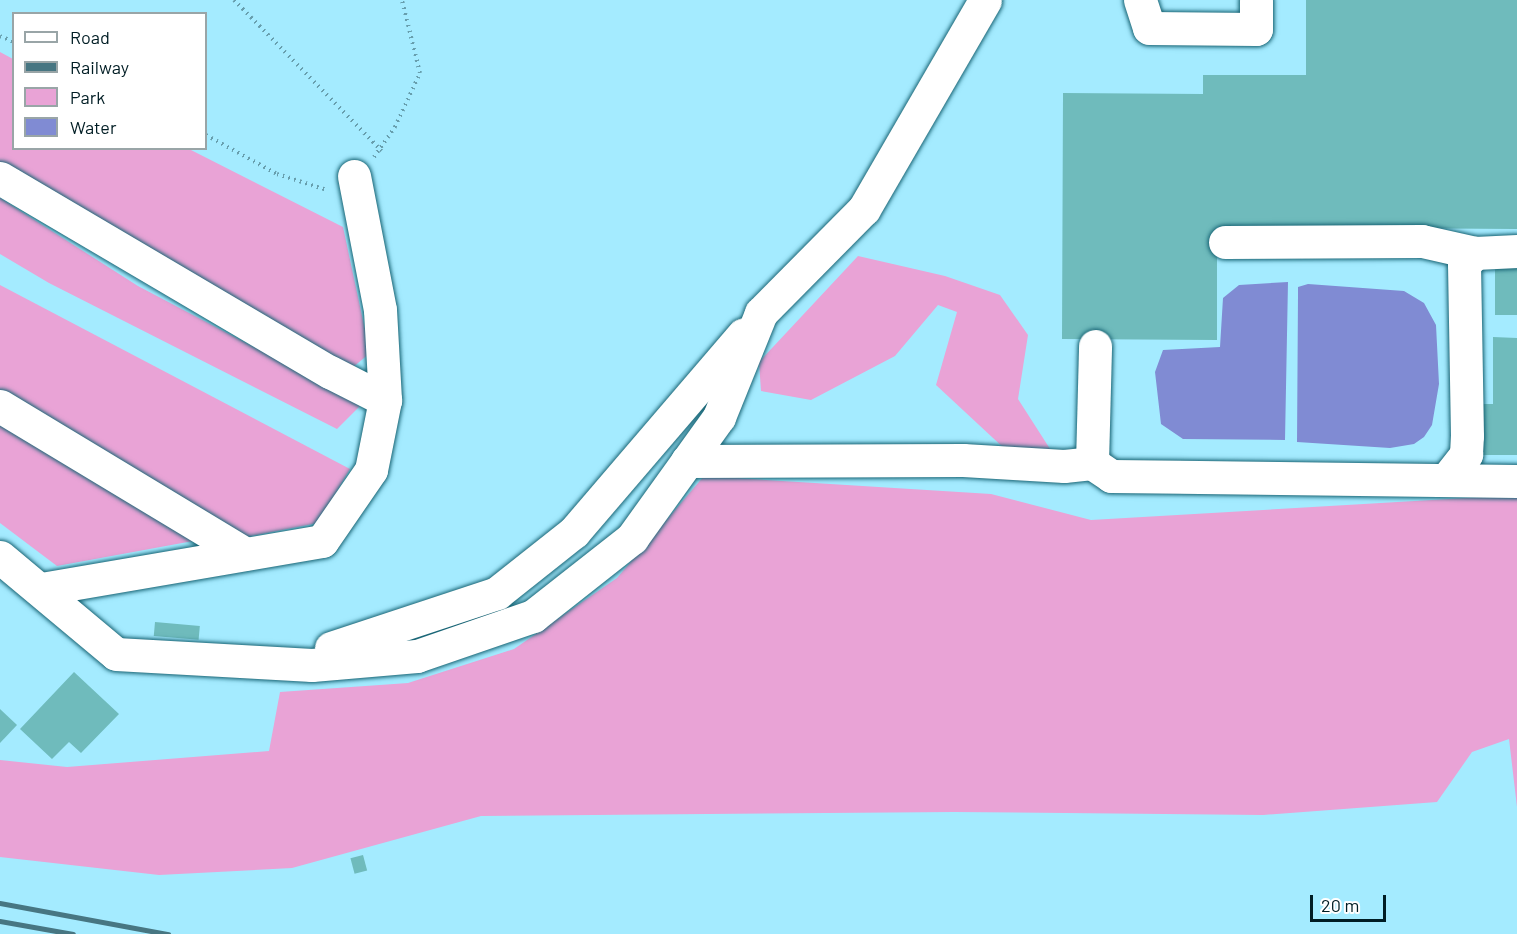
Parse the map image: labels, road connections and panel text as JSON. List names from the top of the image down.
{
  "legend": [
    "Road",
    "Railway",
    "Park",
    "Water"
  ],
  "scale_bar": "20 m"
}
